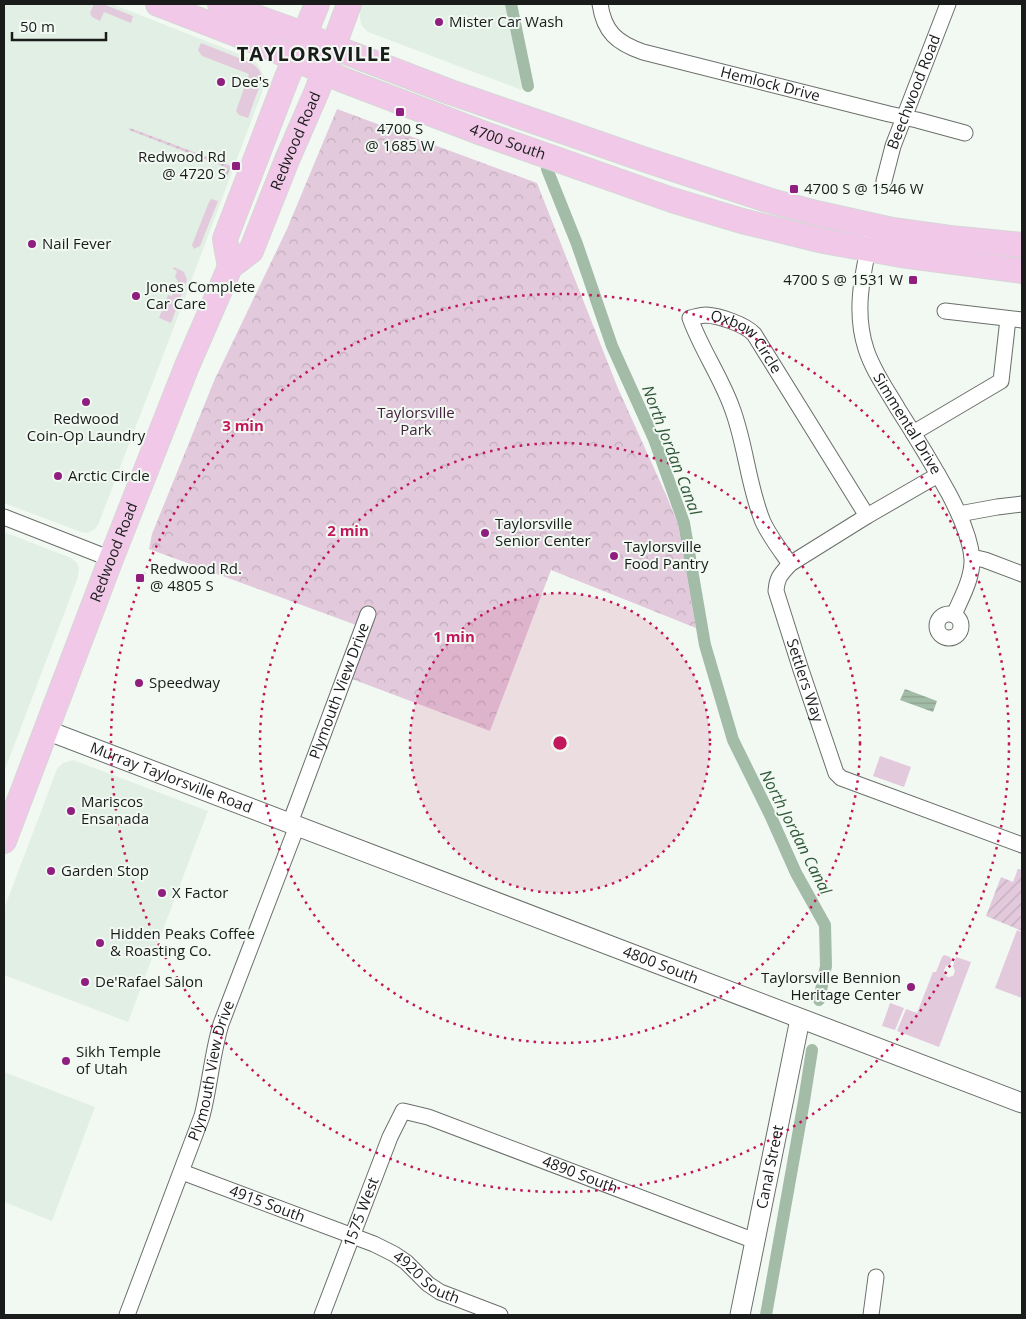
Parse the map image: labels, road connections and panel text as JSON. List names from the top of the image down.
{
  "streets": {
    "main road": ["Redwood Road", "4700 South"],
    "street": [
      "Hemlock Drive",
      "Beechwood Road",
      "Oxbow Circle",
      "Simmental Drive",
      "Settlers Way",
      "Plymouth View Drive",
      "Murray Taylorsville Road",
      "4800 South",
      "Canal Street",
      "4890 South",
      "4915 South",
      "1575 West",
      "4920 South"
    ]
  },
  "crossings": [
    ["Hemlock Drive", "Beechwood Road"],
    ["Redwood Road", "4700 South"],
    ["Redwood Road", "Murray Taylorsville Road"],
    ["4700 South", "Simmental Drive"],
    ["Oxbow Circle", "Settlers Way"],
    ["Simmental Drive", "Settlers Way"],
    ["Plymouth View Drive", "Murray Taylorsville Road"],
    ["Plymouth View Drive", "4800 South"],
    ["Plymouth View Drive", "4915 South"],
    ["Murray Taylorsville Road", "4800 South"],
    ["4800 South", "Canal Street"],
    ["Canal Street", "4890 South"],
    ["4890 South", "1575 West"],
    ["4915 South", "1575 West"],
    ["4915 South", "4920 South"],
    ["1575 West", "4920 South"]
  ],
  "districts": ["TAYLORSVILLE"],
  "water": ["North Jordan Canal"],
  "parks": ["Taylorsville Park"],
  "places": {
    "other": [
      "Mister Car Wash",
      "Dee's",
      "Nail Fever",
      "Jones Complete Car Care",
      "Redwood Coin-Op Laundry",
      "Arctic Circle",
      "Taylorsville Senior Center",
      "Taylorsville Food Pantry",
      "Speedway",
      "Mariscos Ensanada",
      "Garden Stop",
      "X Factor",
      "Hidden Peaks Coffee & Roasting Co.",
      "De'Rafael Salon",
      "Taylorsville Bennion Heritage Center",
      "Sikh Temple of Utah"
    ],
    "transit": [
      "4700 S @ 1685 W",
      "Redwood Rd @ 4720 S",
      "4700 S @ 1546 W",
      "4700 S @ 1531 W",
      "Redwood Rd. @ 4805 S"
    ]
  },
  "scale_bar": "50 m",
  "rings": ["3 min", "2 min", "1 min"]
}
